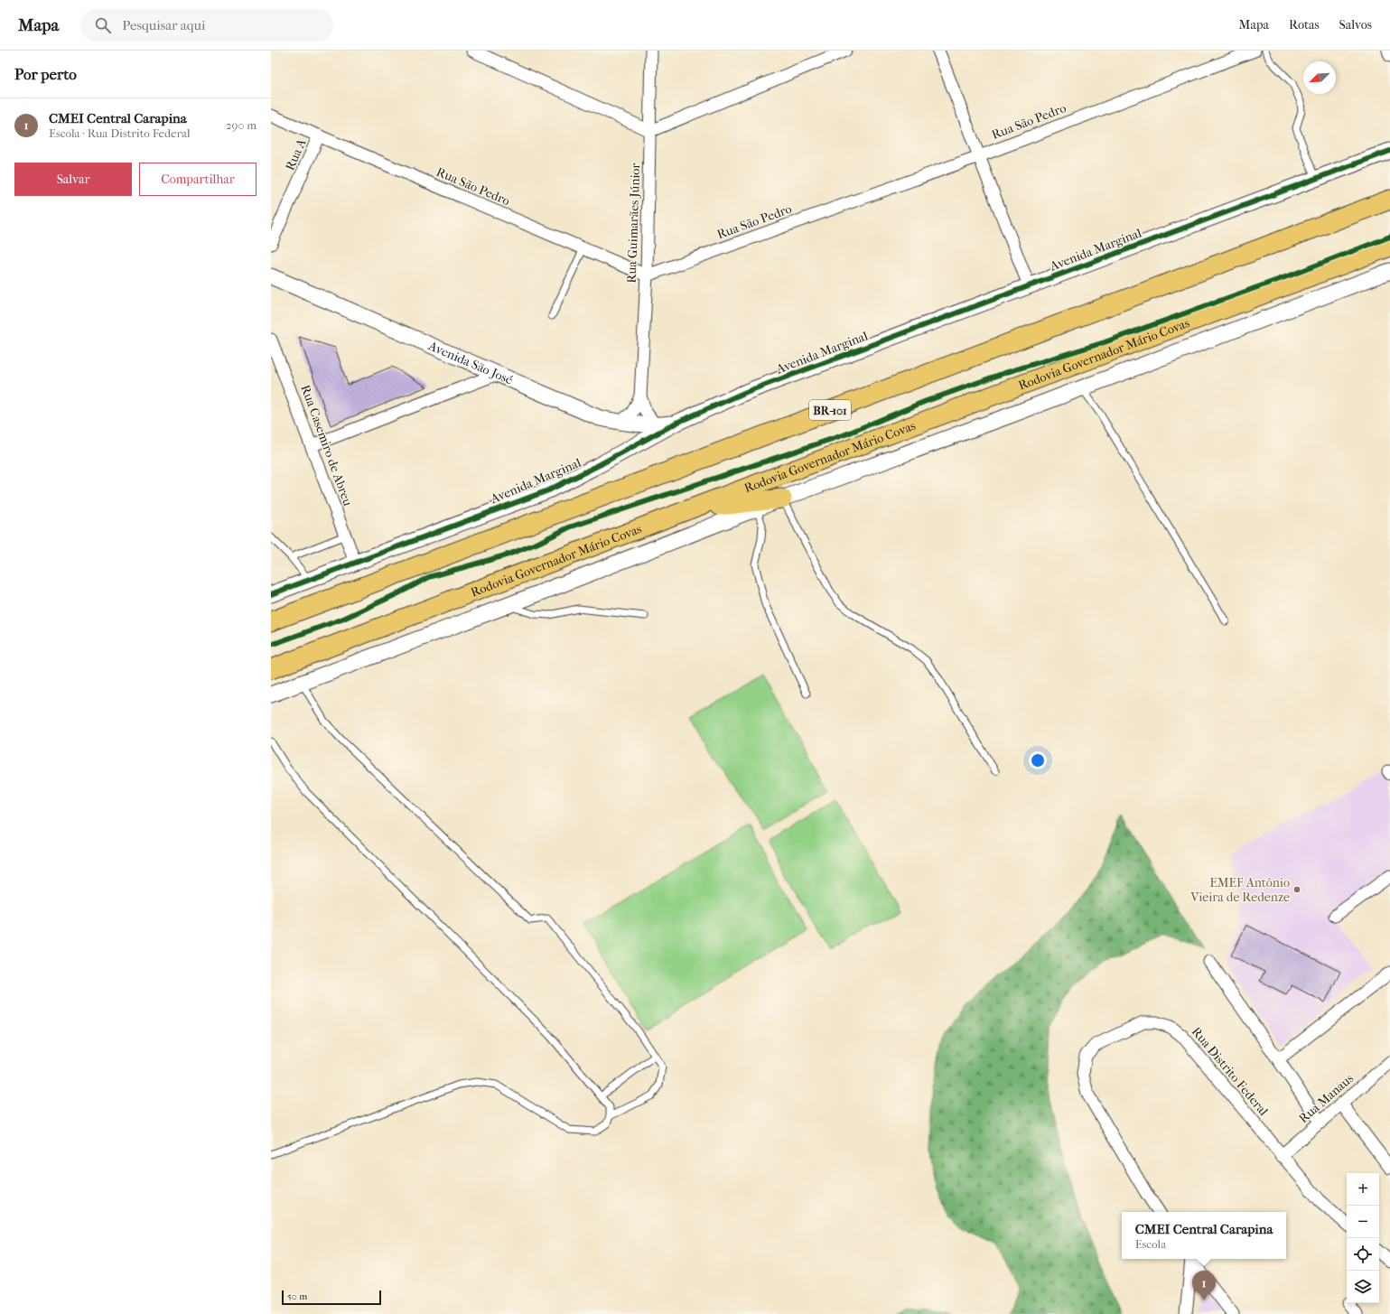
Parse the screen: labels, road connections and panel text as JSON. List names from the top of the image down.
{
  "streets": {
    "main road": ["Rodovia Governador Mário Covas", "BR-101"],
    "street": [
      "Rua São Pedro",
      "Rua A",
      "Rua Guimarães Júnior",
      "Avenida Marginal",
      "Avenida São José",
      "Rua Casemiro de Abreu",
      "Rua Distrito Federal",
      "Rua Manaus"
    ]
  },
  "crossings": [
    ["Rua São Pedro", "Rua A"],
    ["Rua São Pedro", "Rua Guimarães Júnior"],
    ["Rua Guimarães Júnior", "Avenida São José"],
    ["Avenida Marginal", "Avenida São José"],
    ["Avenida Marginal", "Rua Casemiro de Abreu"],
    ["Rua Distrito Federal", "Rua Manaus"]
  ],
  "places": ["EMEF Antônio Vieira de Redenze"],
  "scale_bar": "50 m",
  "north": "bottom left",
  "page": {
    "header": "Mapa",
    "search": "Pesquisar aqui",
    "nav": ["Mapa", "Rotas", "Salvos"],
    "heading": "Por perto",
    "list": [
      {
        "mark": "1",
        "name": "CMEI Central Carapina",
        "note": "Escola · Rua Distrito Federal",
        "value": "290 m"
      }
    ],
    "buttons": ["Salvar", "Compartilhar"],
    "map_buttons": ["+", "−"],
    "popup": ["CMEI Central Carapina", "Escola"],
    "pins": "1",
    "scale": "50 m"
  }
}
